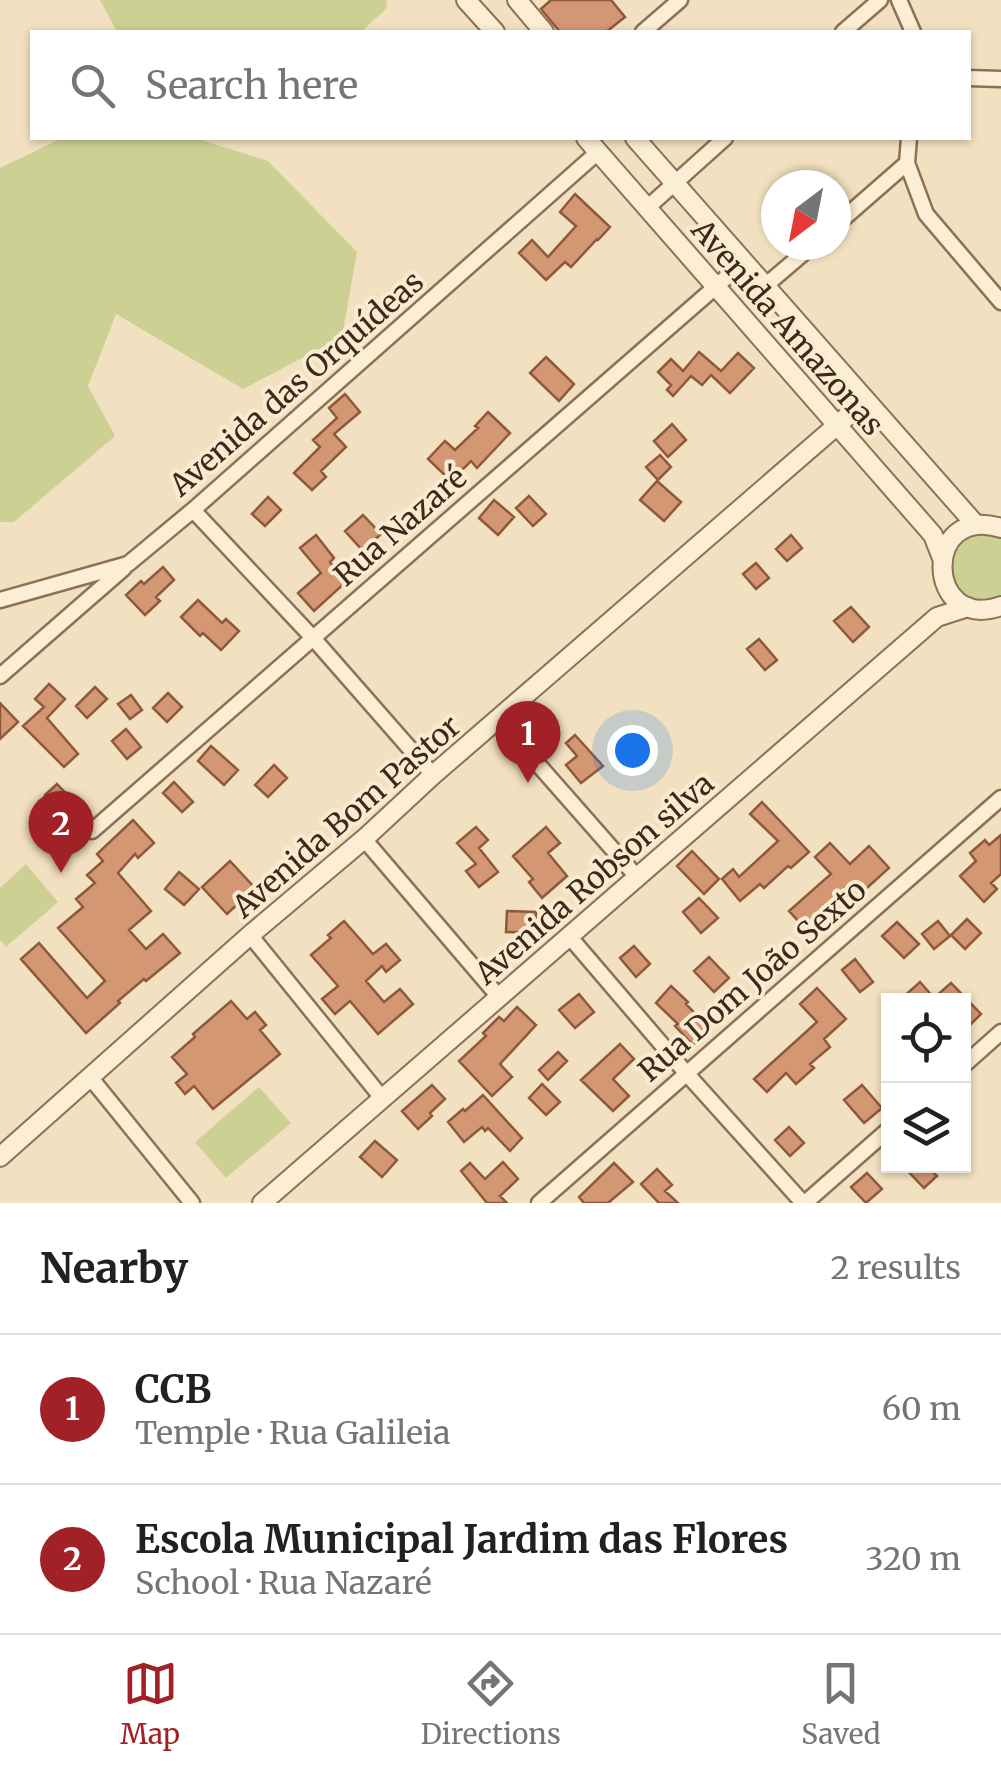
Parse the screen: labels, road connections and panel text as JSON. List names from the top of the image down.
{
  "streets": {
    "street": [
      "Avenida Amazonas",
      "Avenida das Orquídeas",
      "Rua Nazaré",
      "Avenida Bom Pastor",
      "Avenida Robson silva",
      "Rua Dom João Sexto"
    ]
  },
  "crossings": [
    ["Avenida Amazonas", "Avenida das Orquídeas"],
    ["Avenida Amazonas", "Rua Nazaré"],
    ["Avenida Amazonas", "Avenida Bom Pastor"]
  ],
  "north": "bottom left",
  "page": {
    "search": "Search here",
    "pins": ["1", "2"],
    "heading": ["Nearby", "2 results"],
    "list": [
      {
        "mark": "1",
        "name": "CCB",
        "note": "Temple · Rua Galileia",
        "value": "60 m"
      },
      {
        "mark": "2",
        "name": "Escola Municipal Jardim das Flores",
        "note": "School · Rua Nazaré",
        "value": "320 m"
      }
    ],
    "nav": ["Map", "Directions", "Saved"]
  }
}
